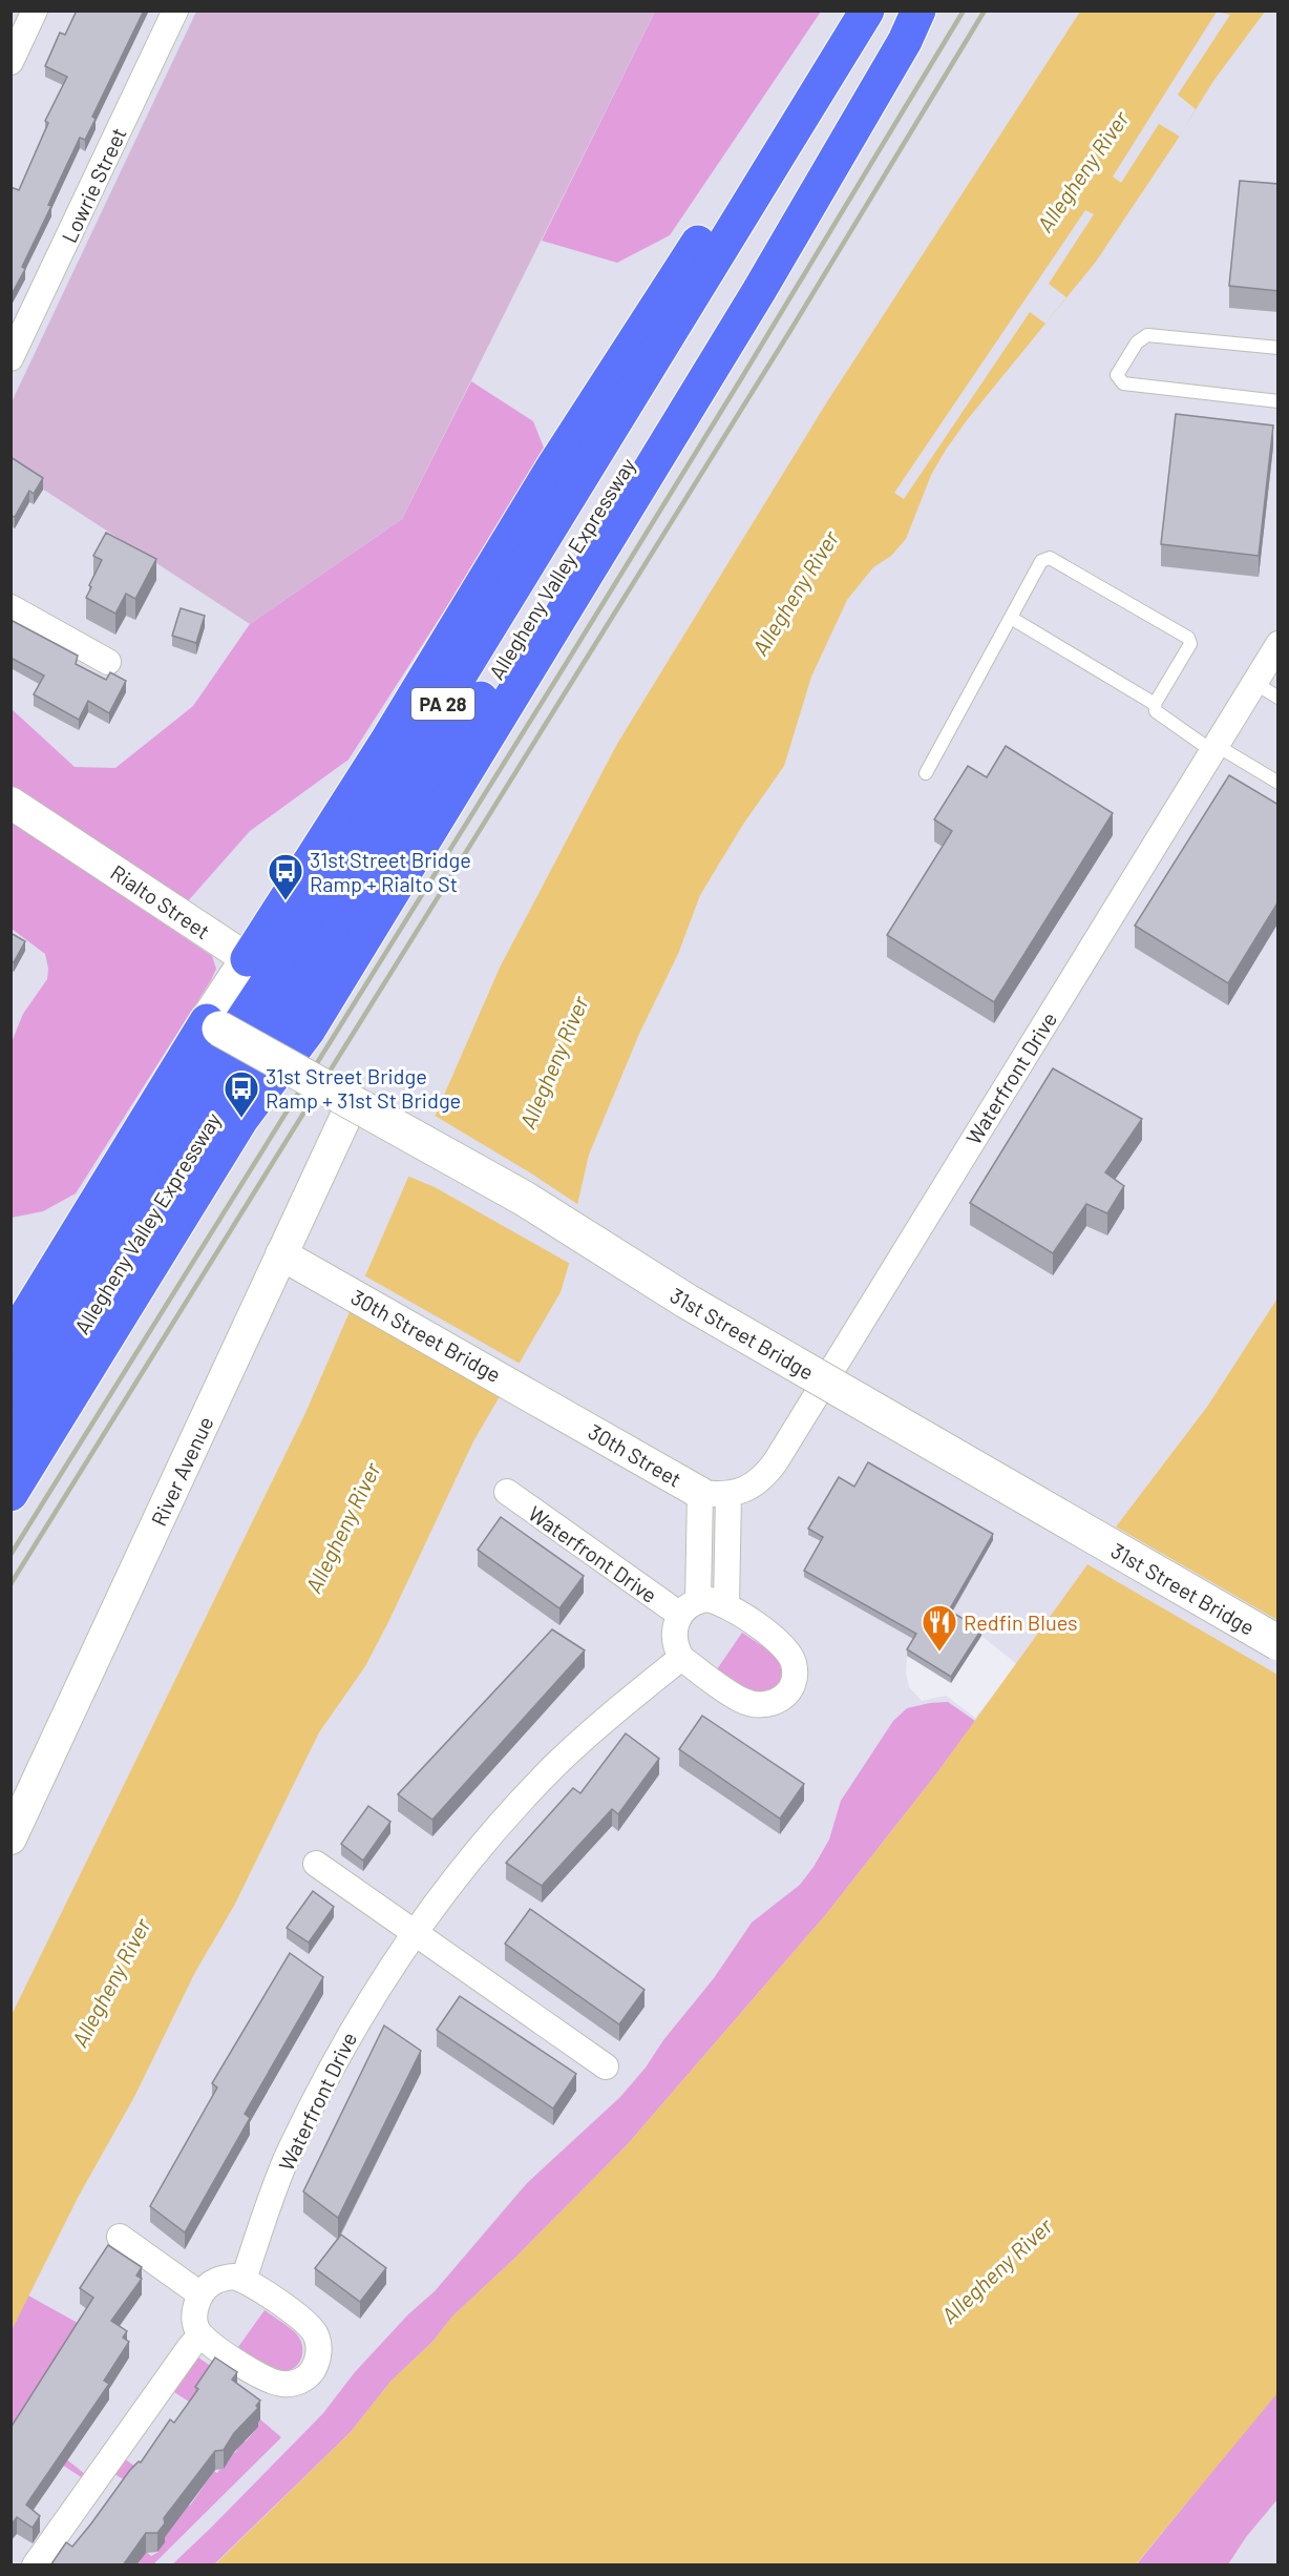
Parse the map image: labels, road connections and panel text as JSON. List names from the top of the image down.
{
  "streets": {
    "highway": ["Allegheny Valley Expressway", "PA 28"],
    "main road": ["31st Street Bridge"],
    "street": [
      "Lowrie Street",
      "Rialto Street",
      "Waterfront Drive",
      "30th Street Bridge",
      "30th Street",
      "River Avenue"
    ]
  },
  "crossings": [
    ["Waterfront Drive", "30th Street"],
    ["31st Street Bridge", "River Avenue"],
    ["30th Street Bridge", "30th Street"],
    ["30th Street Bridge", "River Avenue"]
  ],
  "water": ["Allegheny River"],
  "places": {
    "bus stop": ["31st Street Bridge Ramp + Rialto St", "31st Street Bridge Ramp + 31st St Bridge"],
    "restaurant": ["Redfin Blues"]
  }
}
